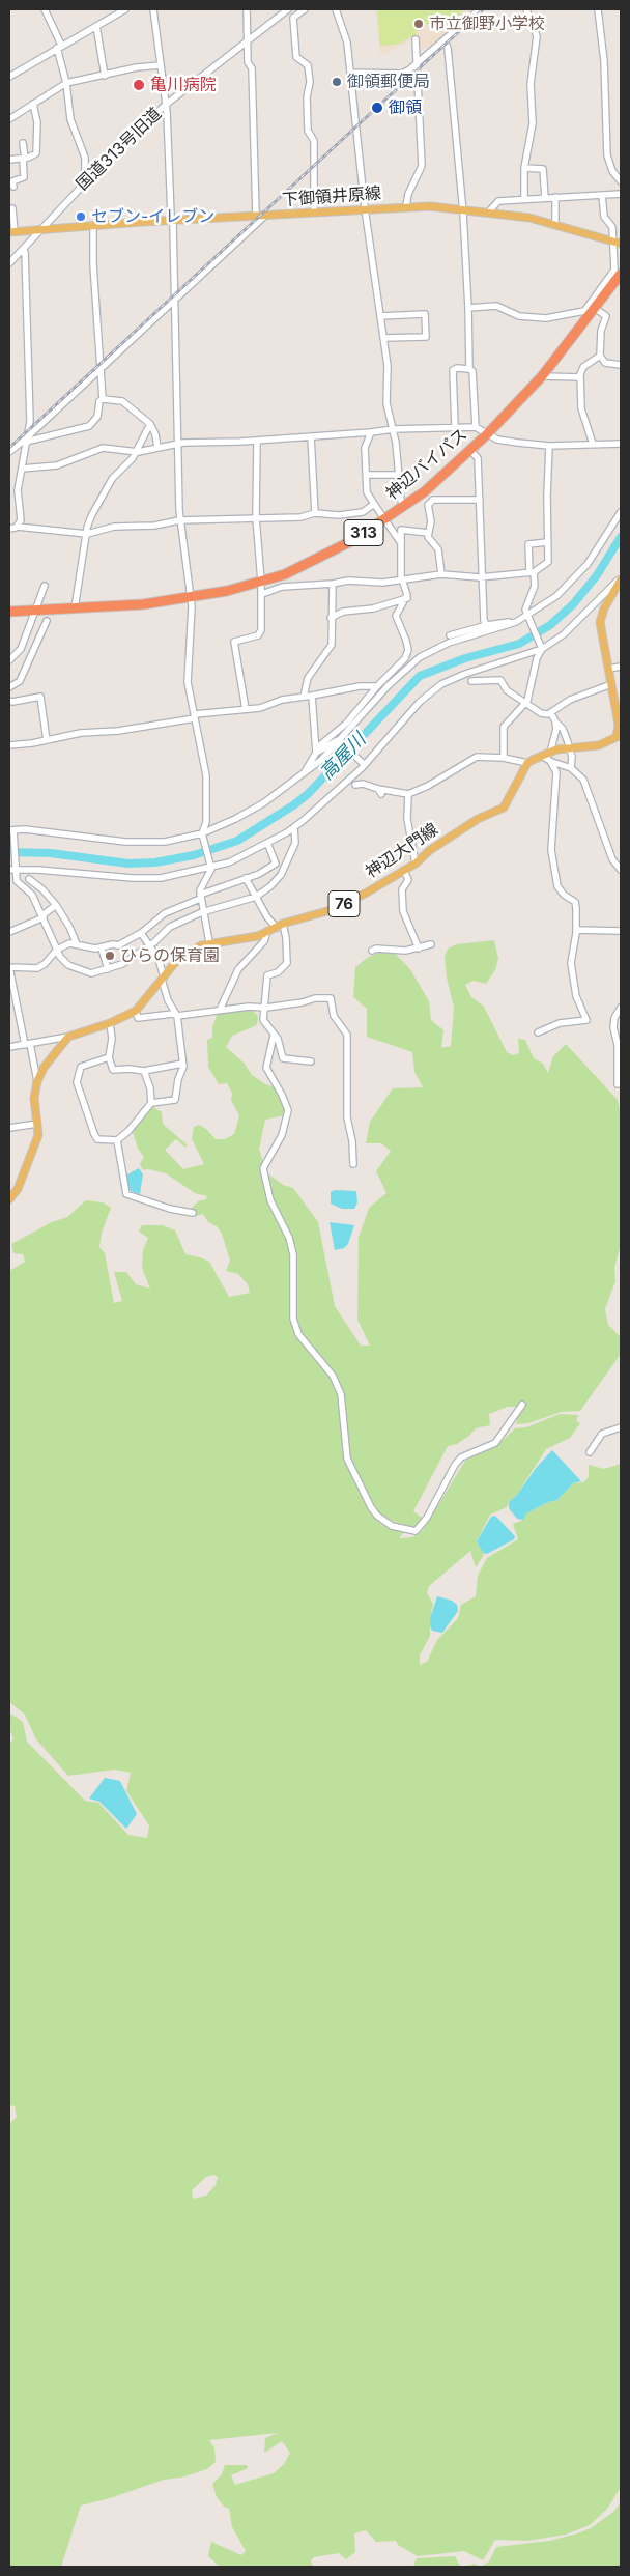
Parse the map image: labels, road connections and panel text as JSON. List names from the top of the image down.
{
  "streets": {
    "highway": ["神辺バイパス", "313"],
    "main road": ["下御領井原線", "神辺大門線", "76"],
    "street": ["国道313号旧道"]
  },
  "crossings": [
    ["国道313号旧道", "下御領井原線"]
  ],
  "water": ["高屋川"],
  "places": [
    "市立御野小学校",
    "御領郵便局",
    "亀川病院",
    "御領",
    "セブン-イレブン",
    "ひらの保育園"
  ]
}
